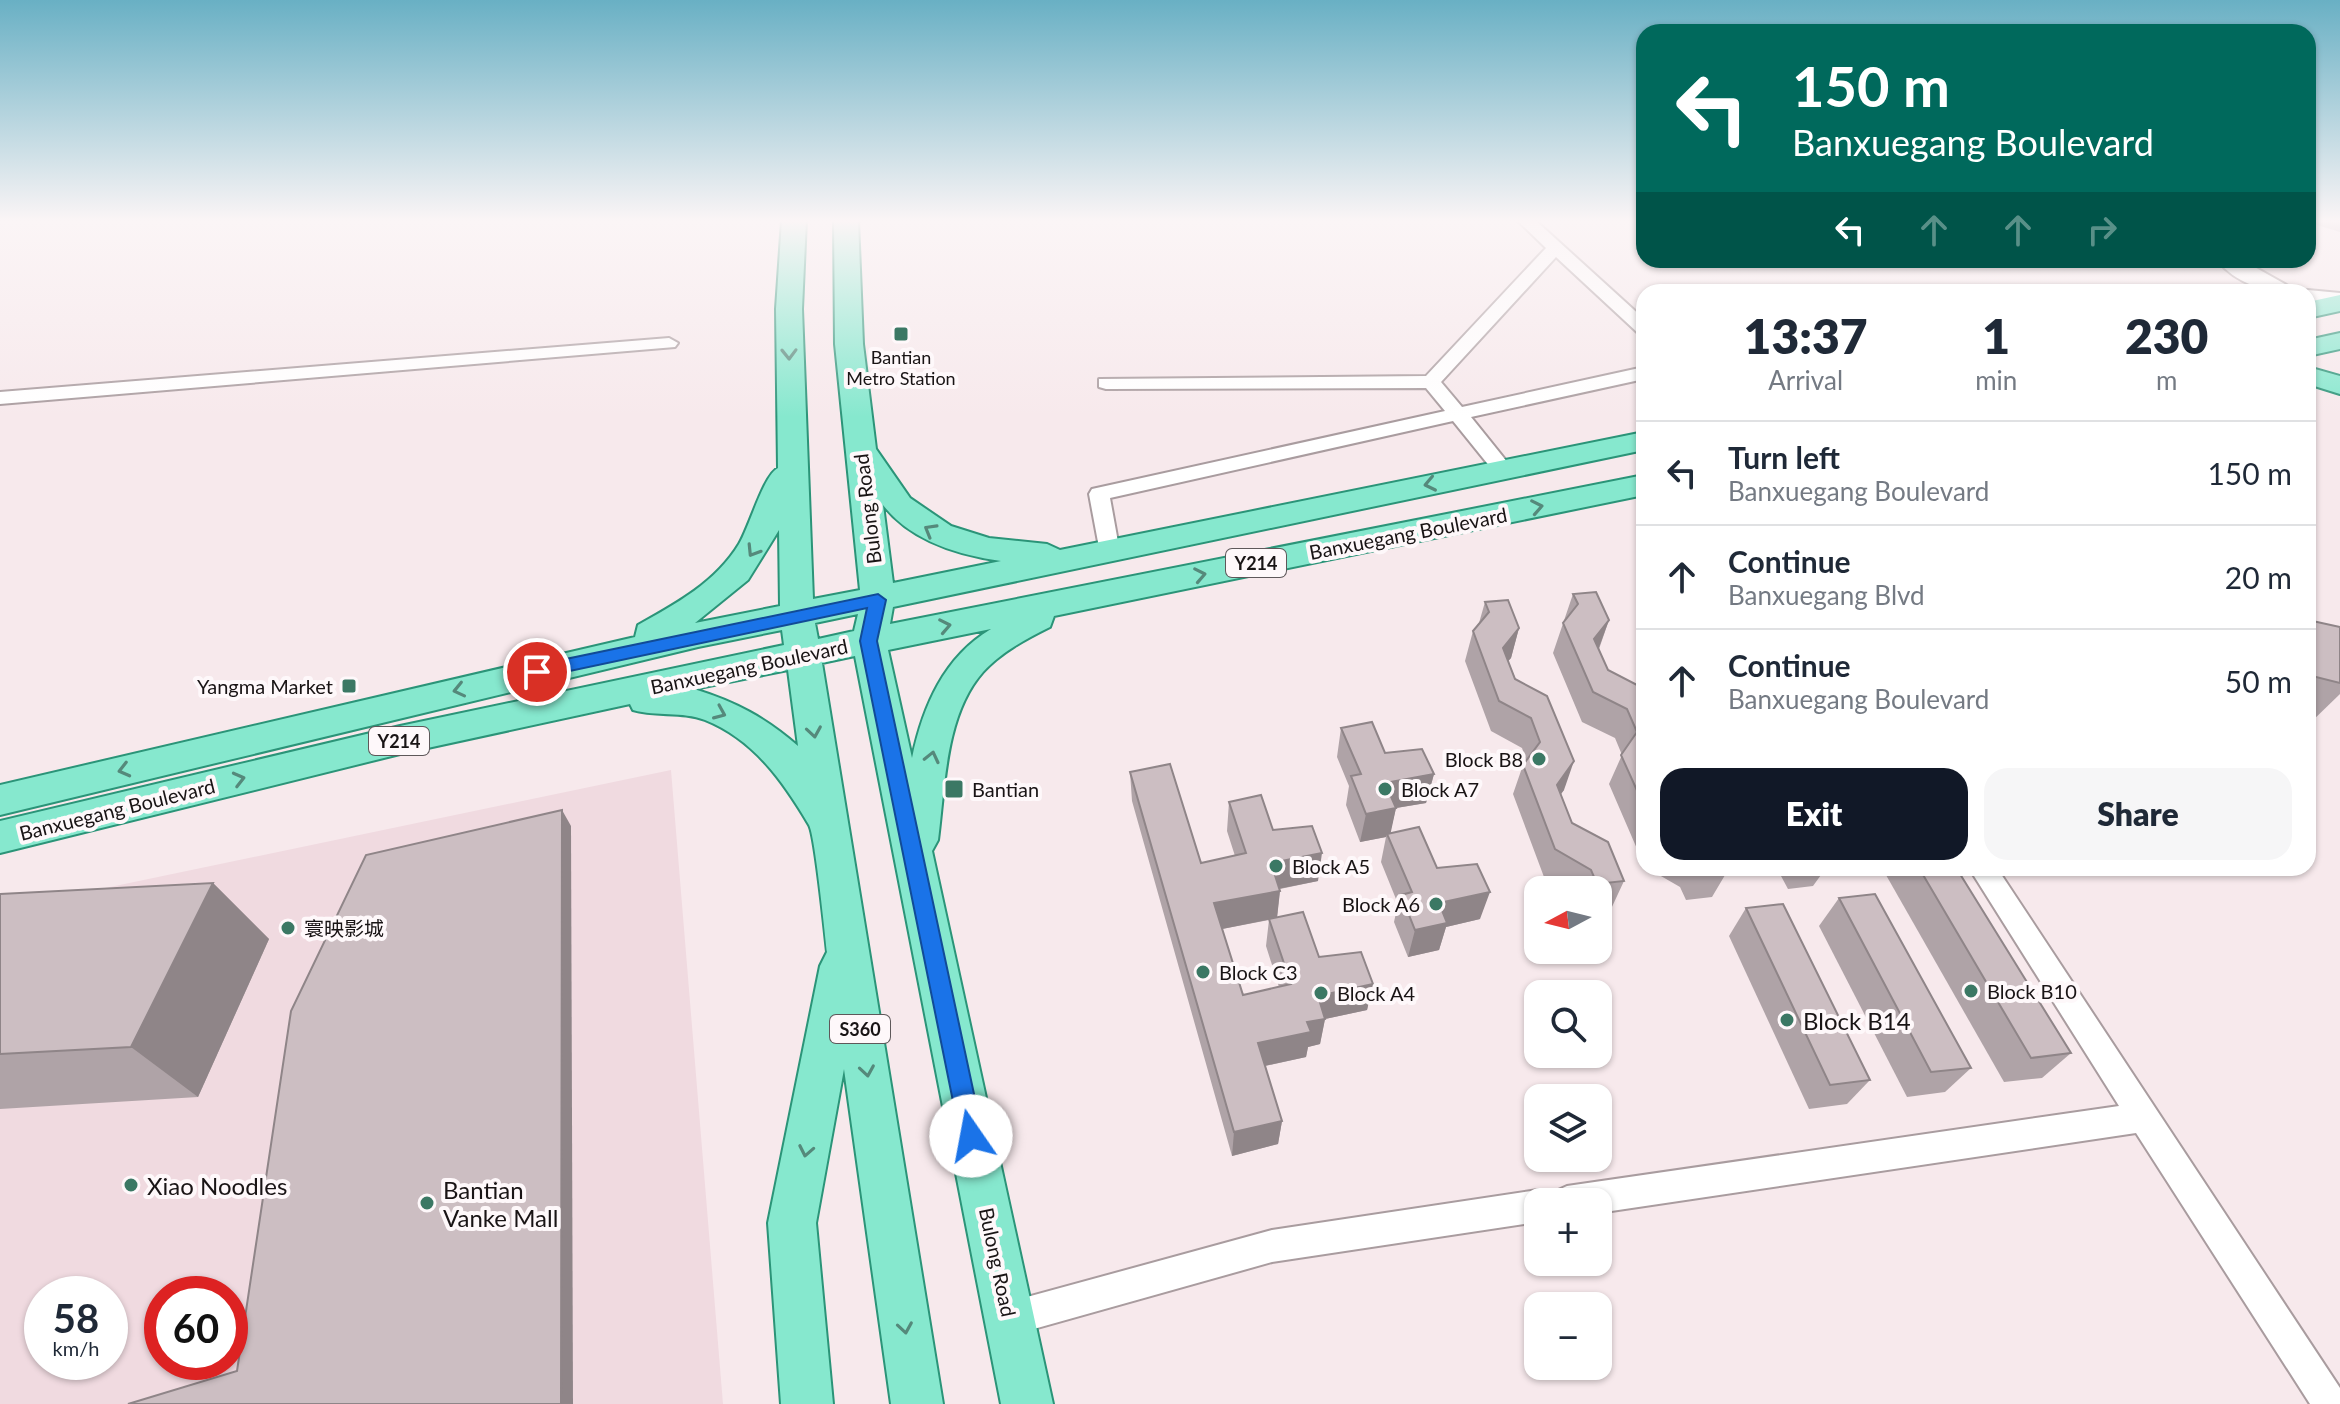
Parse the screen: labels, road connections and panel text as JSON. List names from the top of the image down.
{
  "streets": {
    "main road": [
      "Bulong Road",
      "Banxuegang Boulevard",
      "Y214",
      "S360"
    ]
  },
  "crossings": [
    ["Bulong Road", "Banxuegang Boulevard"],
    ["Banxuegang Boulevard", "Y214"],
    ["Banxuegang Boulevard", "S360"],
    ["Y214", "S360"]
  ],
  "places": {
    "transit": ["Bantian Metro Station", "Yangma Market", "Bantian"],
    "other": [
      "Block B8",
      "Block A7",
      "Block A5",
      "Block A6",
      "寰映影城",
      "Block C3",
      "Block B10",
      "Block A4",
      "Block B14",
      "Xiao Noodles",
      "Bantian Vanke Mall"
    ]
  },
  "north": "left",
  "page": {
    "turn": ["150 m", "Banxuegang Boulevard"],
    "eta": [
      "13:37",
      "Arrival",
      "1",
      "min",
      "230",
      "m"
    ],
    "list": [
      {
        "name": "Turn left",
        "note": "Banxuegang Boulevard",
        "value": "150 m"
      },
      {
        "name": "Continue",
        "note": "Banxuegang Blvd",
        "value": "20 m"
      },
      {
        "name": "Continue",
        "note": "Banxuegang Boulevard",
        "value": "50 m"
      }
    ],
    "buttons": ["Exit", "Share"],
    "map_buttons": ["+", "−"],
    "speed": "58 km/h",
    "limit": "60"
  }
}
